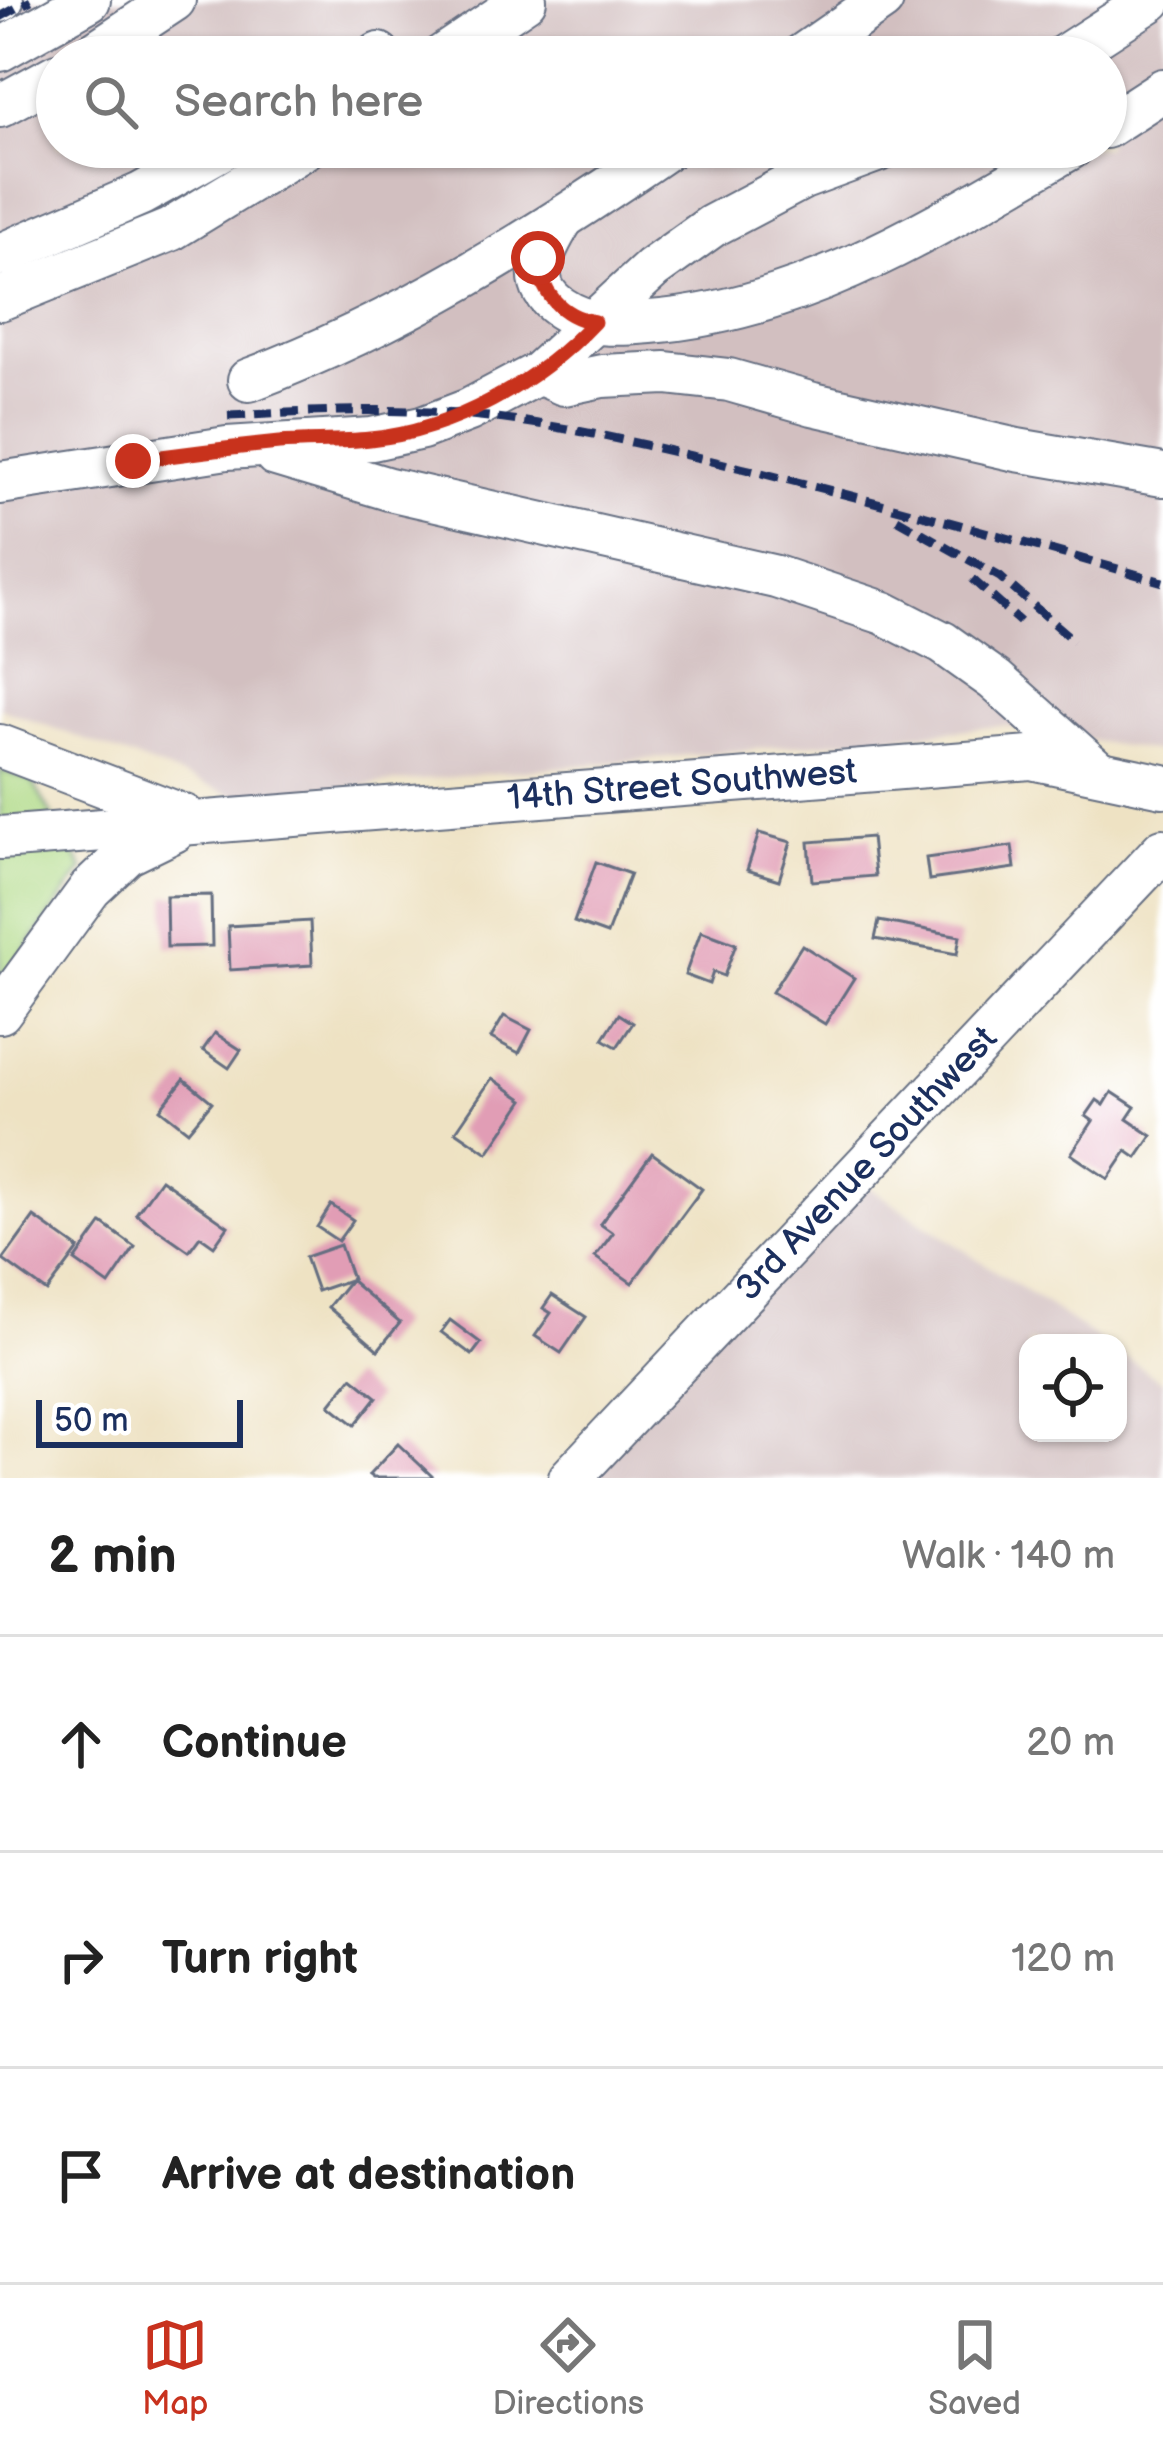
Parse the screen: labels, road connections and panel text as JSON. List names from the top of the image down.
{
  "streets": {
    "street": ["14th Street Southwest", "3rd Avenue Southwest"]
  },
  "scale_bar": "50 m",
  "page": {
    "search": "Search here",
    "scale": "50 m",
    "heading": ["2 min", "Walk · 140 m"],
    "list": [
      ["Continue", "20 m"],
      ["Turn right", "120 m"],
      "Arrive at destination"
    ],
    "nav": ["Map", "Directions", "Saved"]
  }
}
